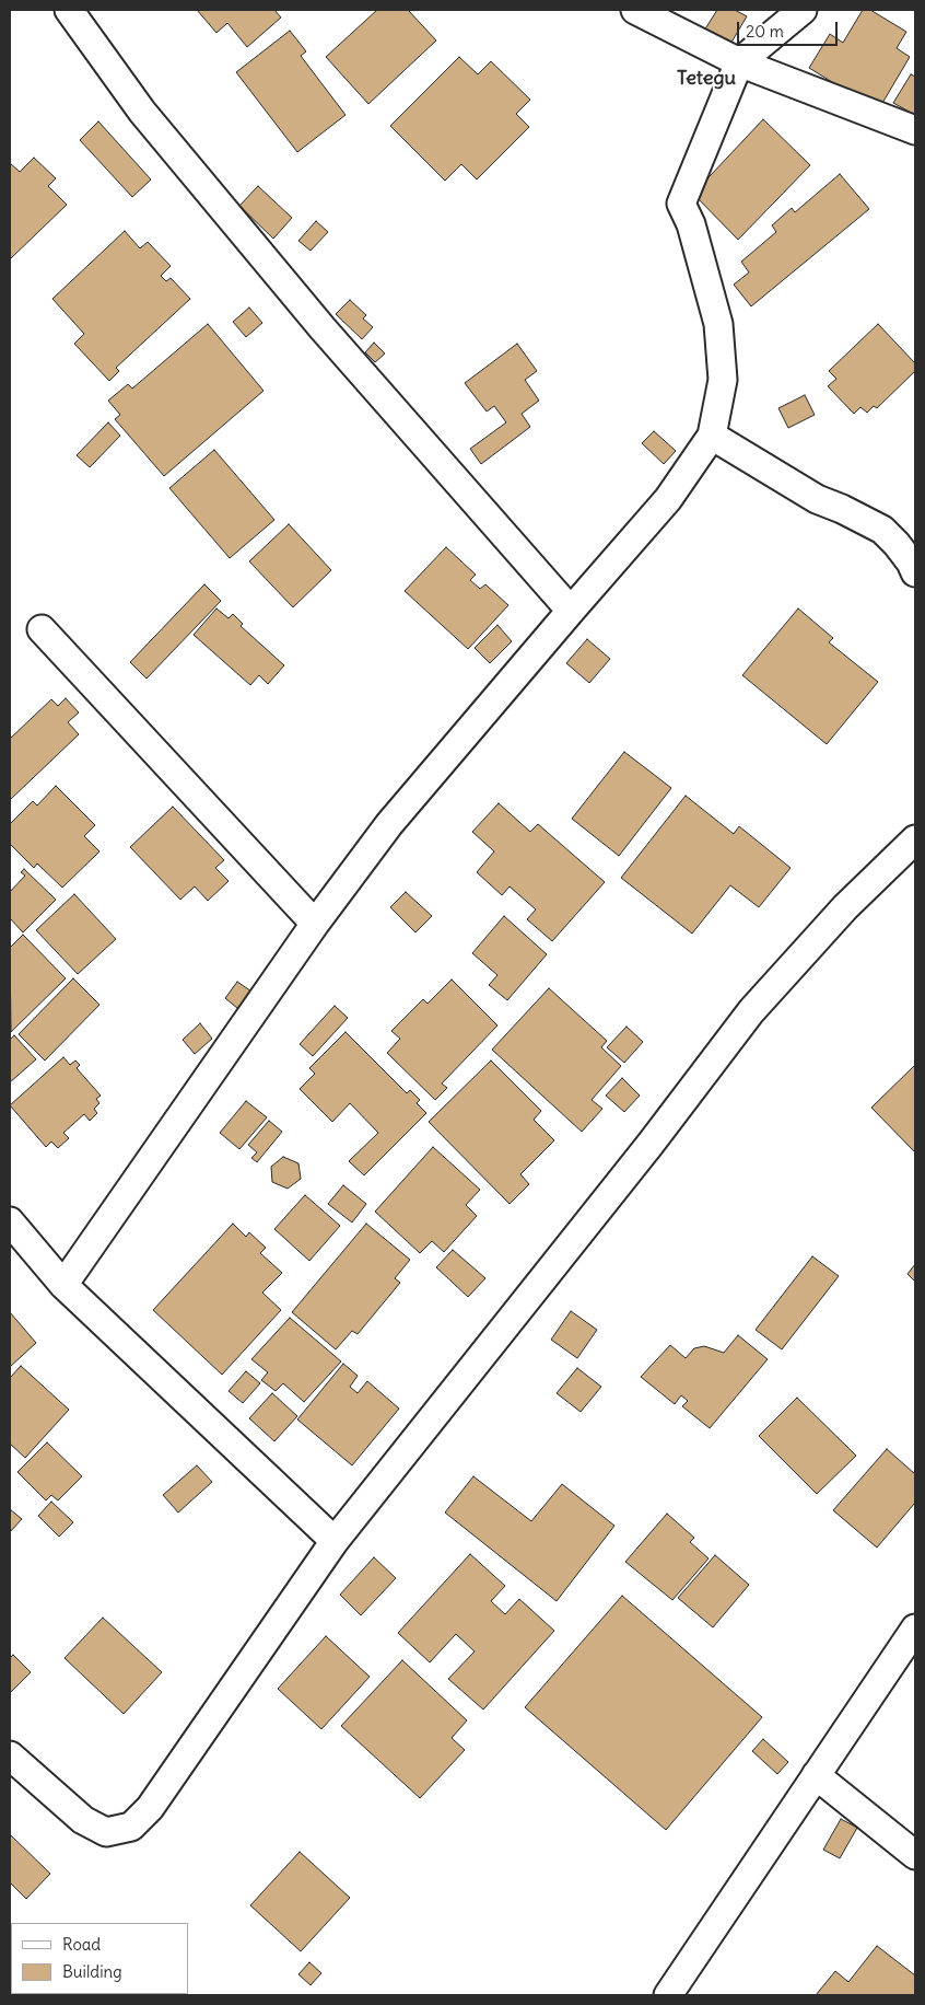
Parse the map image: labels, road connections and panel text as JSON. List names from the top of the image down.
{
  "districts": ["Tetegu"],
  "legend": ["Road", "Building"],
  "scale_bar": "20 m"
}
